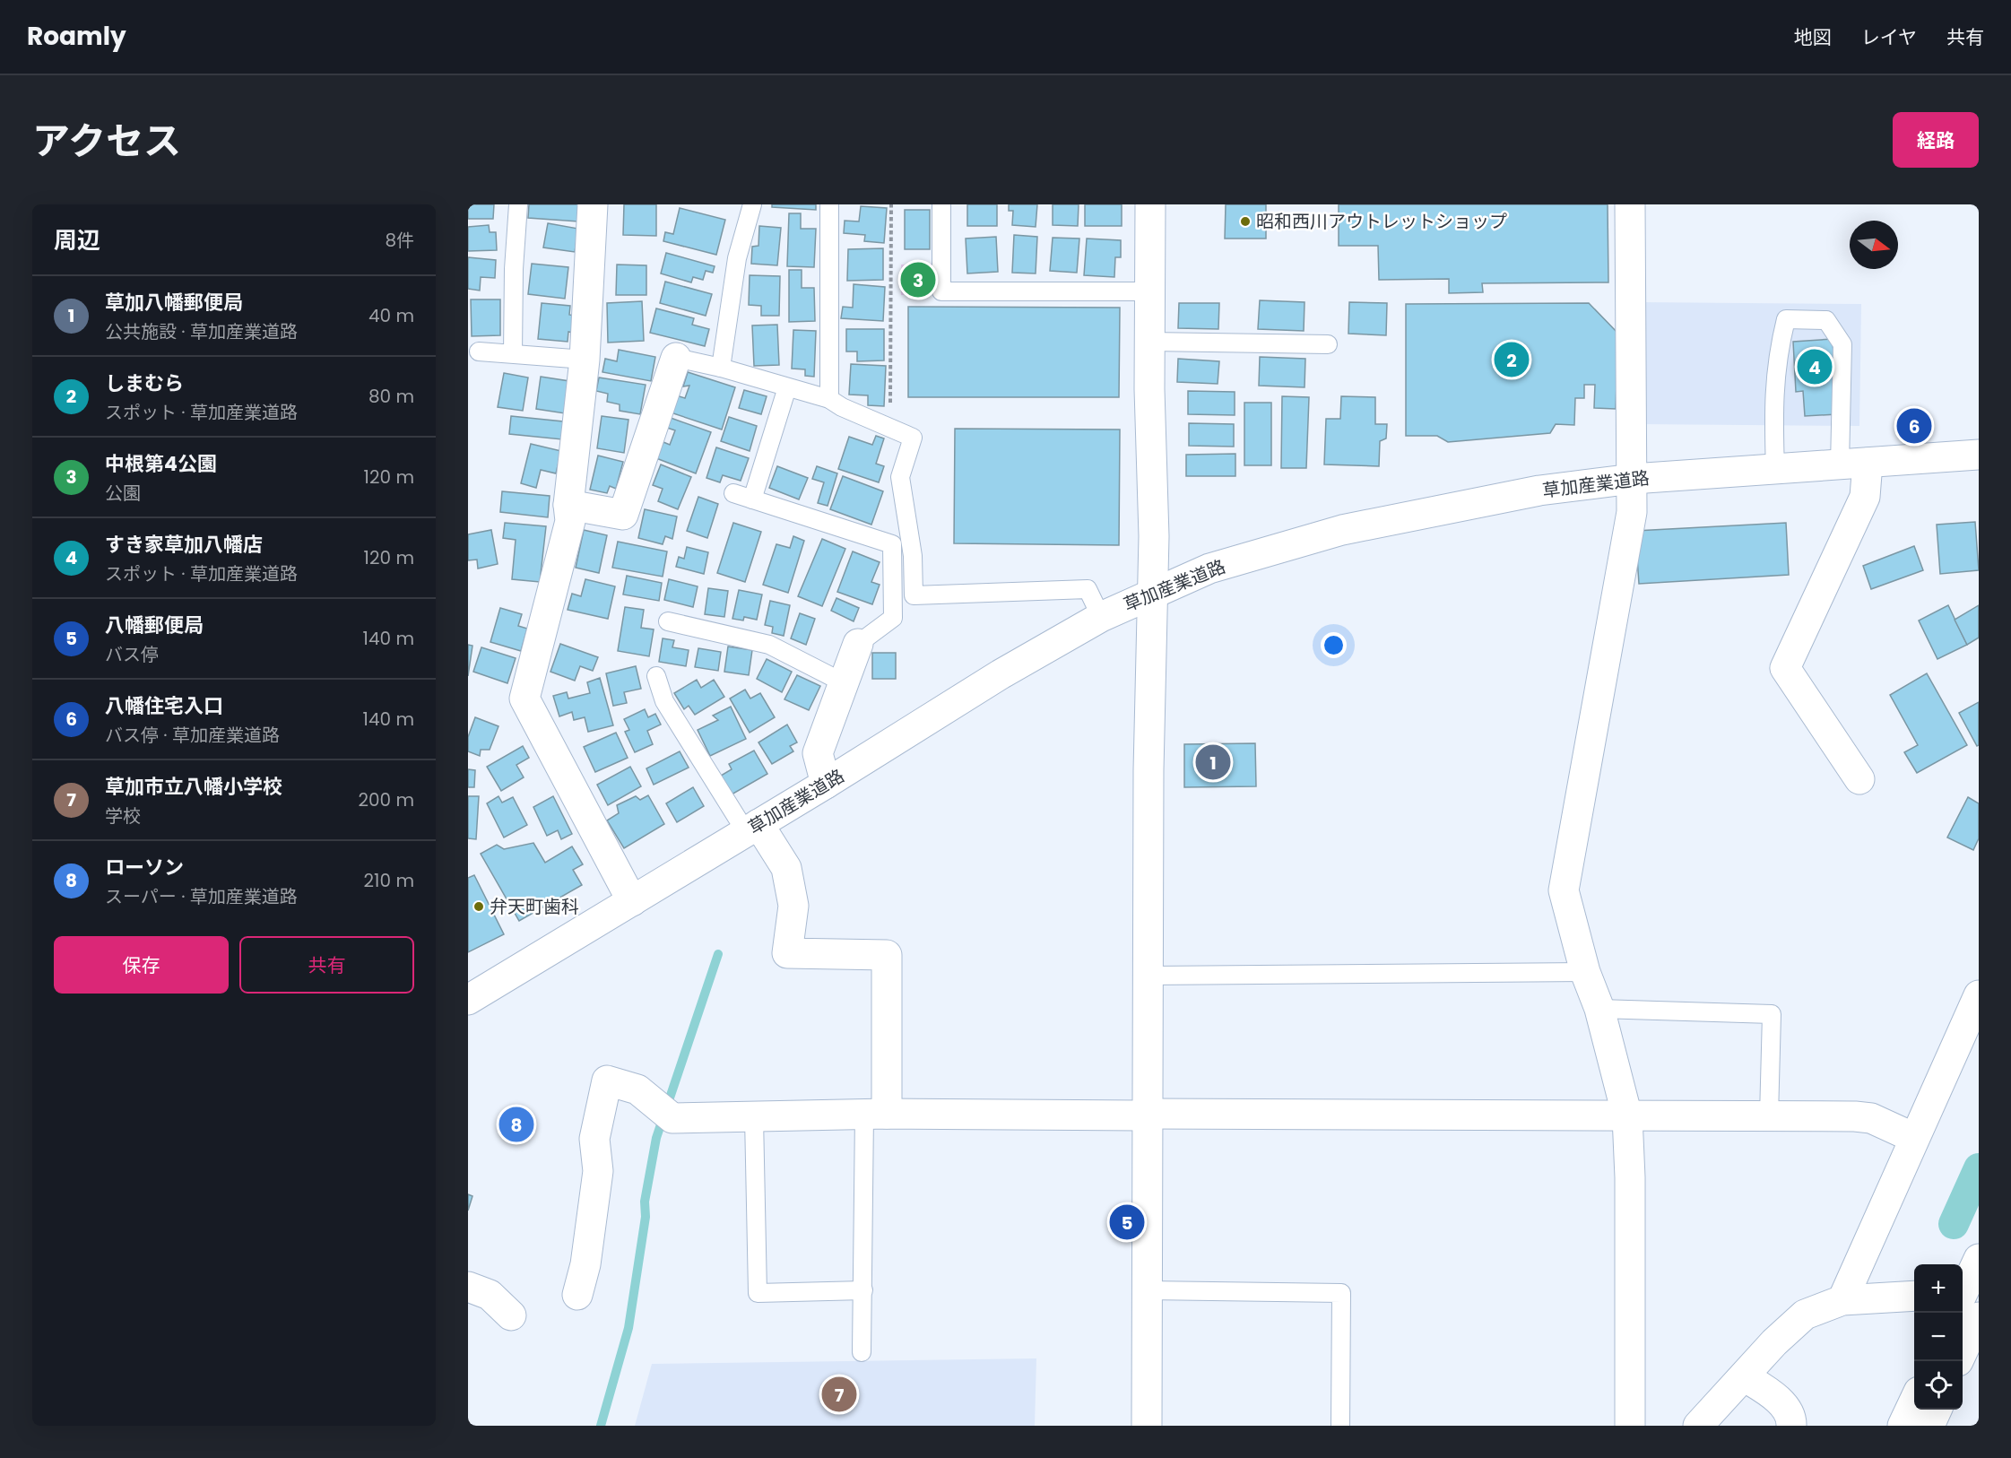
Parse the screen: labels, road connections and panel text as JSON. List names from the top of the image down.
{
  "streets": {
    "main road": ["草加産業道路"]
  },
  "places": ["昭和西川アウトレットショップ", "弁天町歯科"],
  "north": "right",
  "page": {
    "header": "Roamly",
    "nav": ["地図", "レイヤ", "共有"],
    "title": "アクセス",
    "buttons": [
      "経路",
      ["保存", "共有"]
    ],
    "heading": ["周辺", "8件"],
    "pins": [
      "3",
      "2",
      "4",
      "6",
      "1",
      "8",
      "5",
      "7"
    ],
    "list": [
      {
        "mark": "1",
        "name": "草加八幡郵便局",
        "note": "公共施設 · 草加産業道路",
        "value": "40 m"
      },
      {
        "mark": "2",
        "name": "しまむら",
        "note": "スポット · 草加産業道路",
        "value": "80 m"
      },
      {
        "mark": "3",
        "name": "中根第4公園",
        "note": "公園",
        "value": "120 m"
      },
      {
        "mark": "4",
        "name": "すき家草加八幡店",
        "note": "スポット · 草加産業道路",
        "value": "120 m"
      },
      {
        "mark": "5",
        "name": "八幡郵便局",
        "note": "バス停",
        "value": "140 m"
      },
      {
        "mark": "6",
        "name": "八幡住宅入口",
        "note": "バス停 · 草加産業道路",
        "value": "140 m"
      },
      {
        "mark": "7",
        "name": "草加市立八幡小学校",
        "note": "学校",
        "value": "200 m"
      },
      {
        "mark": "8",
        "name": "ローソン",
        "note": "スーパー · 草加産業道路",
        "value": "210 m"
      }
    ],
    "map_buttons": ["+", "−"]
  }
}
